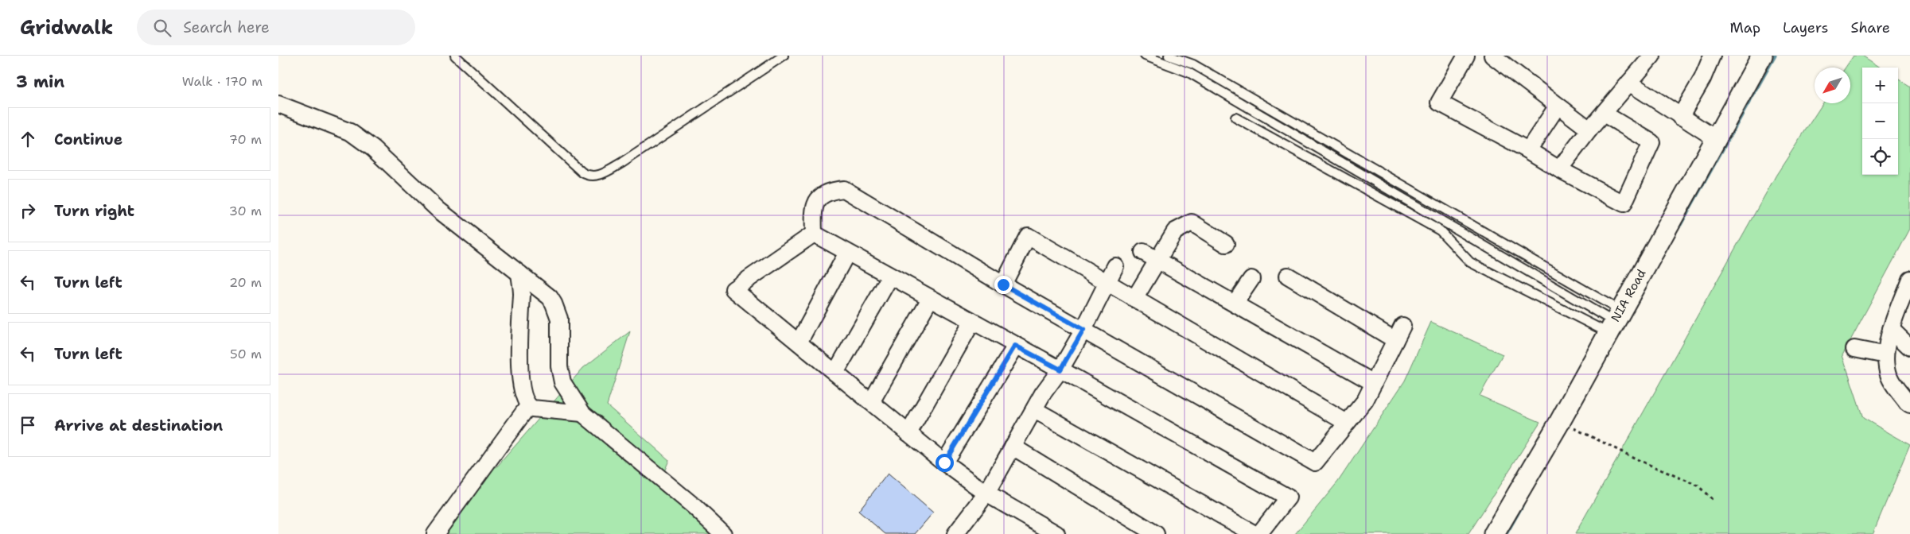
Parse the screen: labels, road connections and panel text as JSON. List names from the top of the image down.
{
  "streets": {
    "street": ["NIA Road"]
  },
  "north": "bottom left",
  "page": {
    "header": "Gridwalk",
    "search": "Search here",
    "nav": ["Map", "Layers", "Share"],
    "heading": ["3 min", "Walk · 170 m"],
    "map_buttons": ["+", "−"],
    "list": [
      ["Continue", "70 m"],
      ["Turn right", "30 m"],
      ["Turn left", "20 m"],
      ["Turn left", "50 m"],
      "Arrive at destination"
    ]
  }
}
